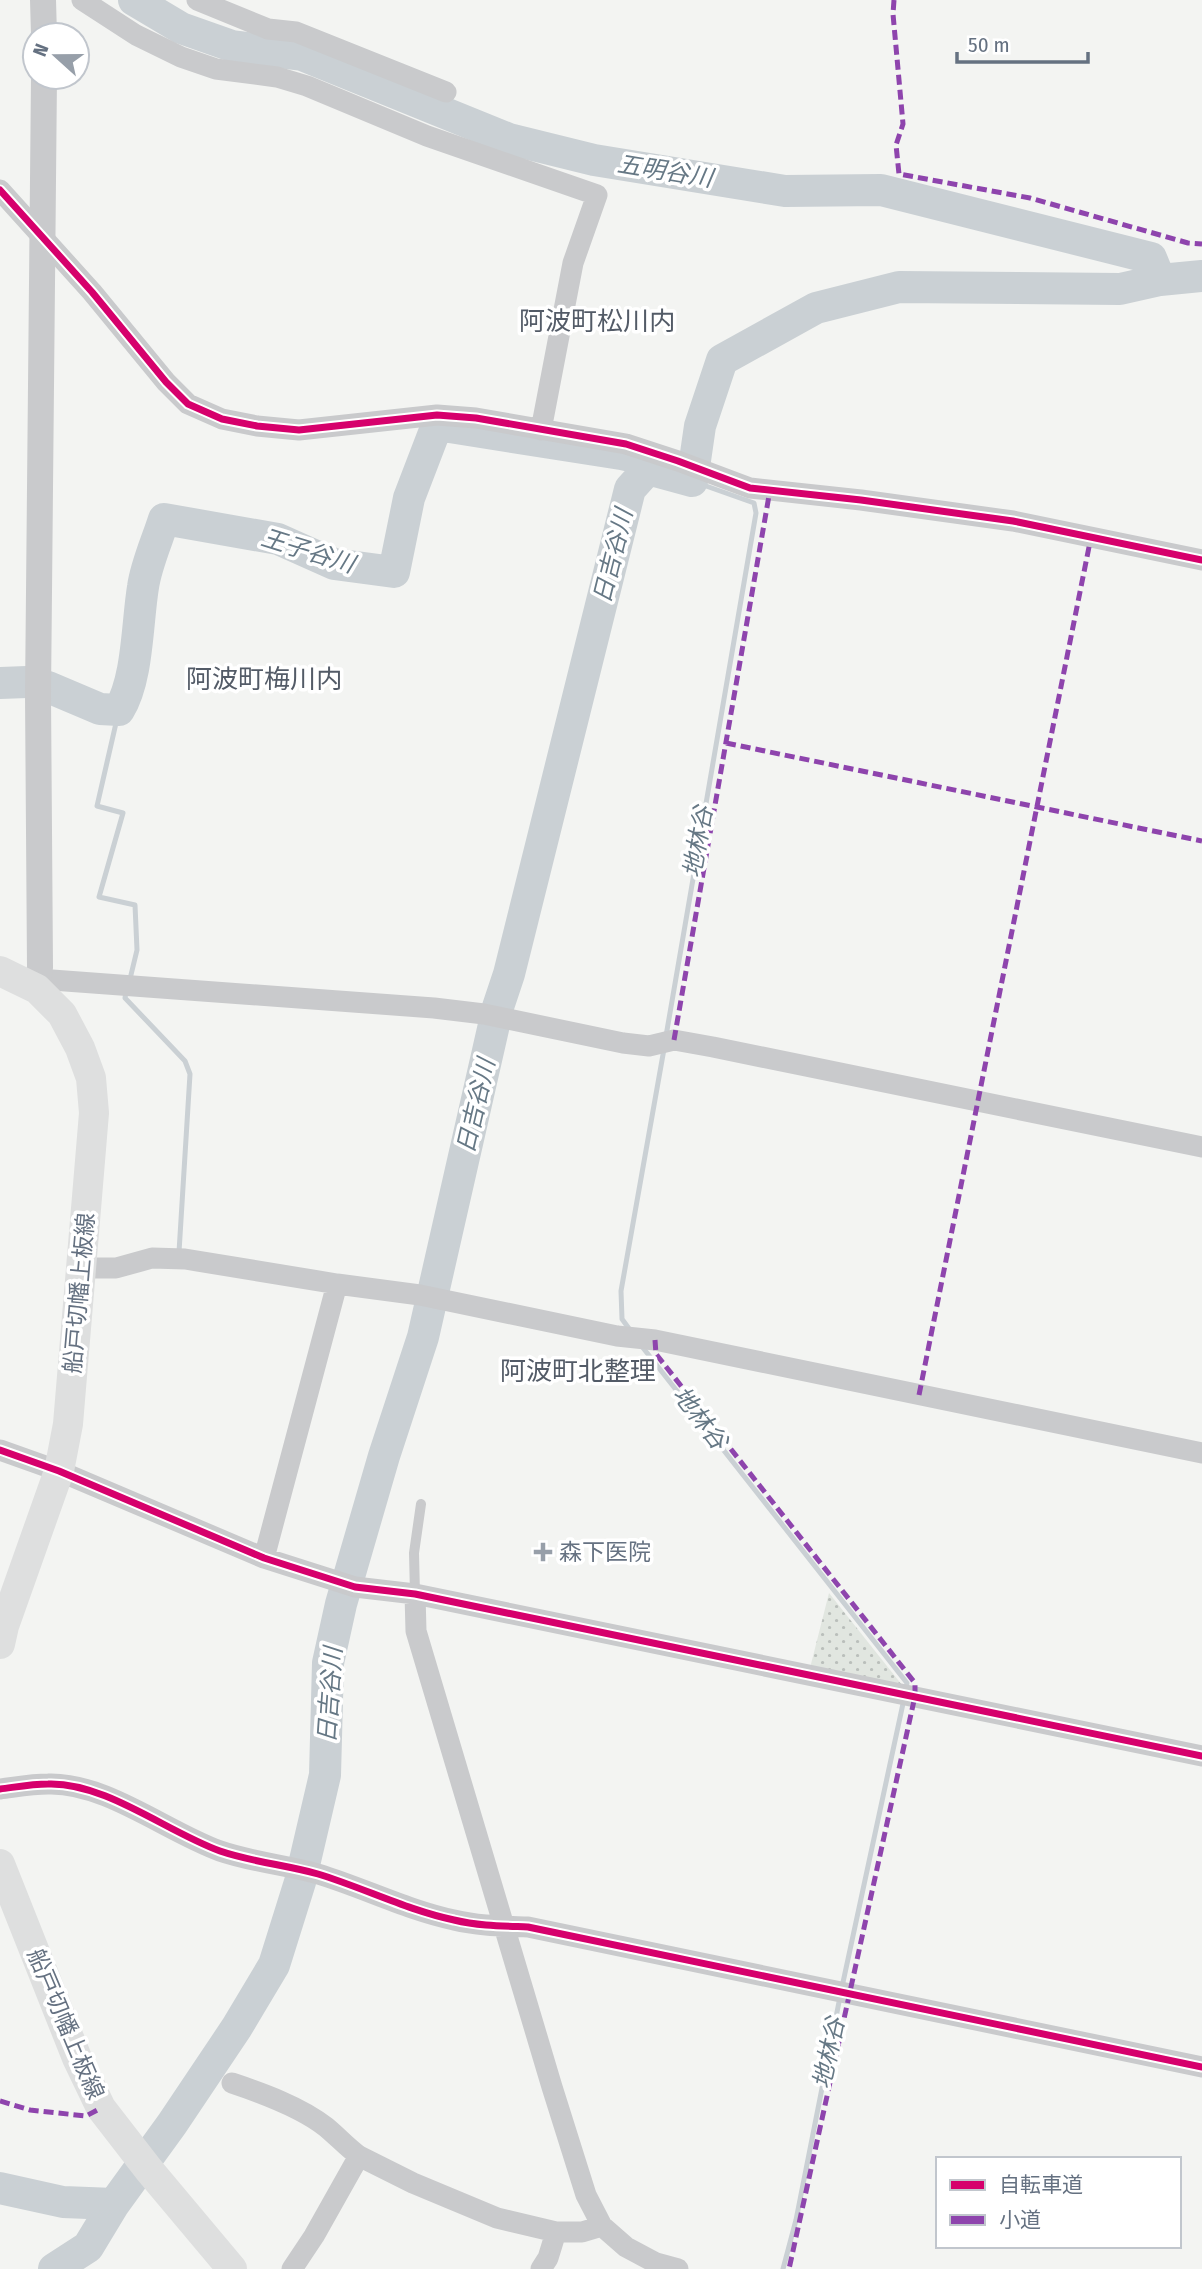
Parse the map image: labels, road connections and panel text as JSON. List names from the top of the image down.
{
  "streets": {
    "main road": ["船戸切幡上板線"]
  },
  "districts": ["阿波町松川内", "阿波町梅川内", "阿波町北整理"],
  "water": [
    "五明谷川",
    "王子谷川",
    "日吉谷川",
    "地林谷"
  ],
  "places": {
    "health": ["森下医院"]
  },
  "legend": ["自転車道", "小道"],
  "scale_bar": "50 m",
  "north": "left"
}
